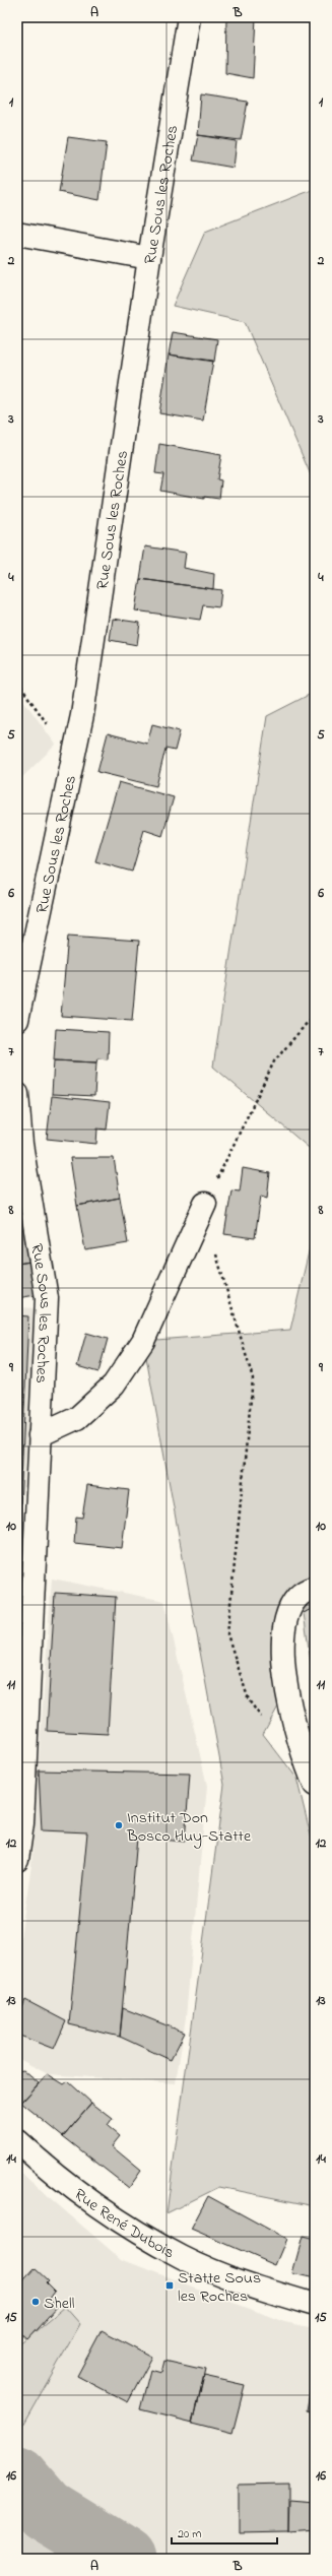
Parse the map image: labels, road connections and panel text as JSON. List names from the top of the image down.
{
  "streets": {
    "street": ["Rue Sous les Roches", "Rue René Dubois"]
  },
  "places": {
    "other": ["Institut Don Bosco Huy-Statte", "Shell"],
    "transit": ["Statte Sous les Roches"]
  },
  "scale_bar": "20 m",
  "grid": {
    "columns": ["A", "B"],
    "rows": [
      "1",
      "2",
      "3",
      "4",
      "5",
      "6",
      "7",
      "8",
      "9",
      "10",
      "11",
      "12",
      "13",
      "14",
      "15",
      "16"
    ]
  }
}
